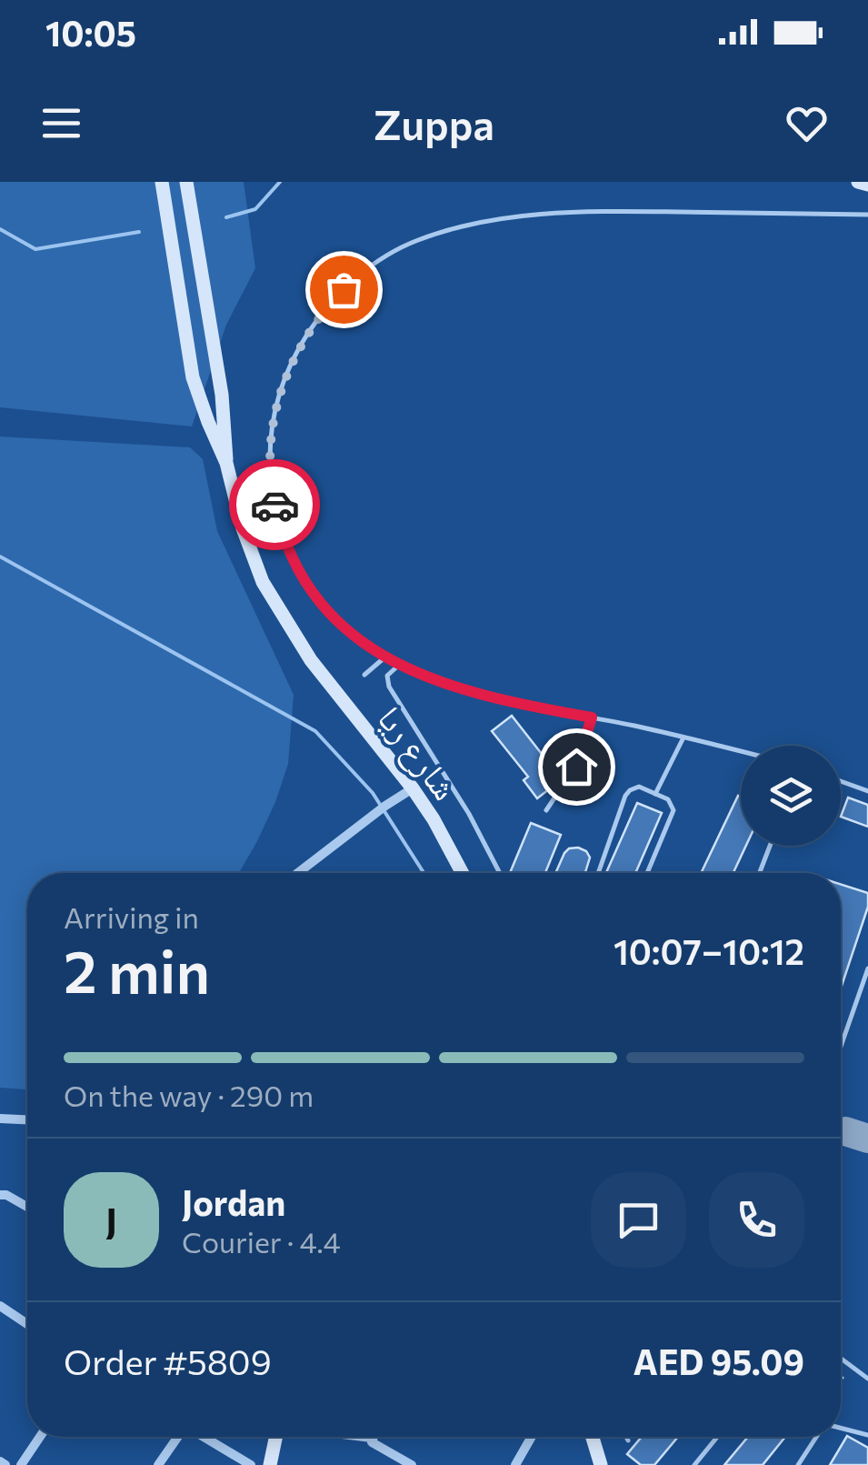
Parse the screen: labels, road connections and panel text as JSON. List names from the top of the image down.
{
  "streets": {
    "main road": ["شارع ريا"]
  },
  "page": {
    "status": "10:05",
    "header": "Zuppa",
    "heading": ["2 min", "Arriving in", "10:07–10:12"],
    "panel": [
      "Jordan",
      "Courier · 4.4",
      "Order #5809",
      "AED 95.09"
    ],
    "bar": "On the way · 290 m",
    "round": "J"
  }
}
